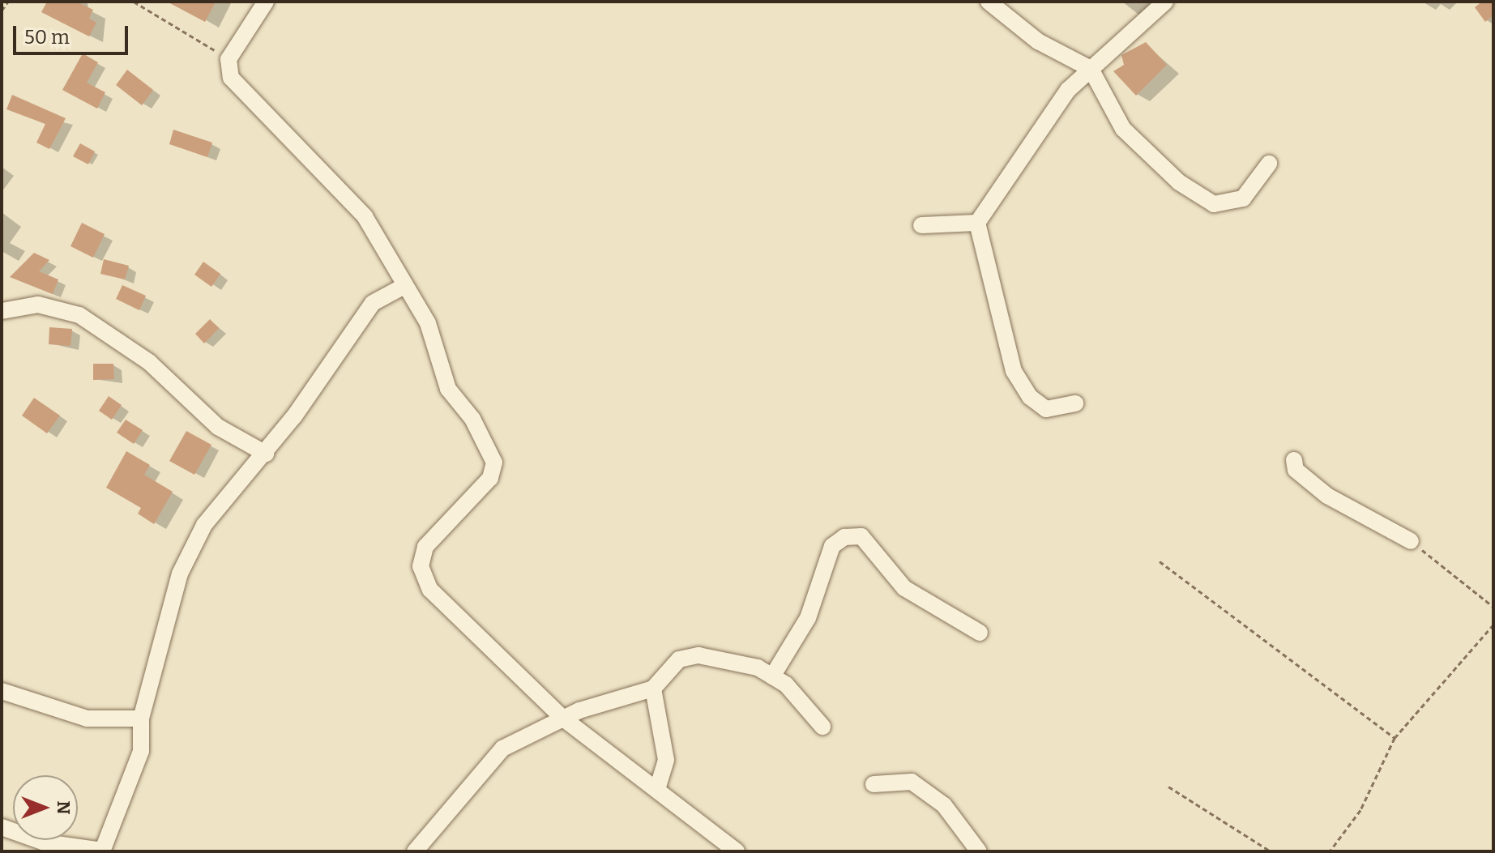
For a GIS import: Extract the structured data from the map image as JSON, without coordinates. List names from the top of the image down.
{
  "scale_bar": "50 m",
  "north": "right"
}
